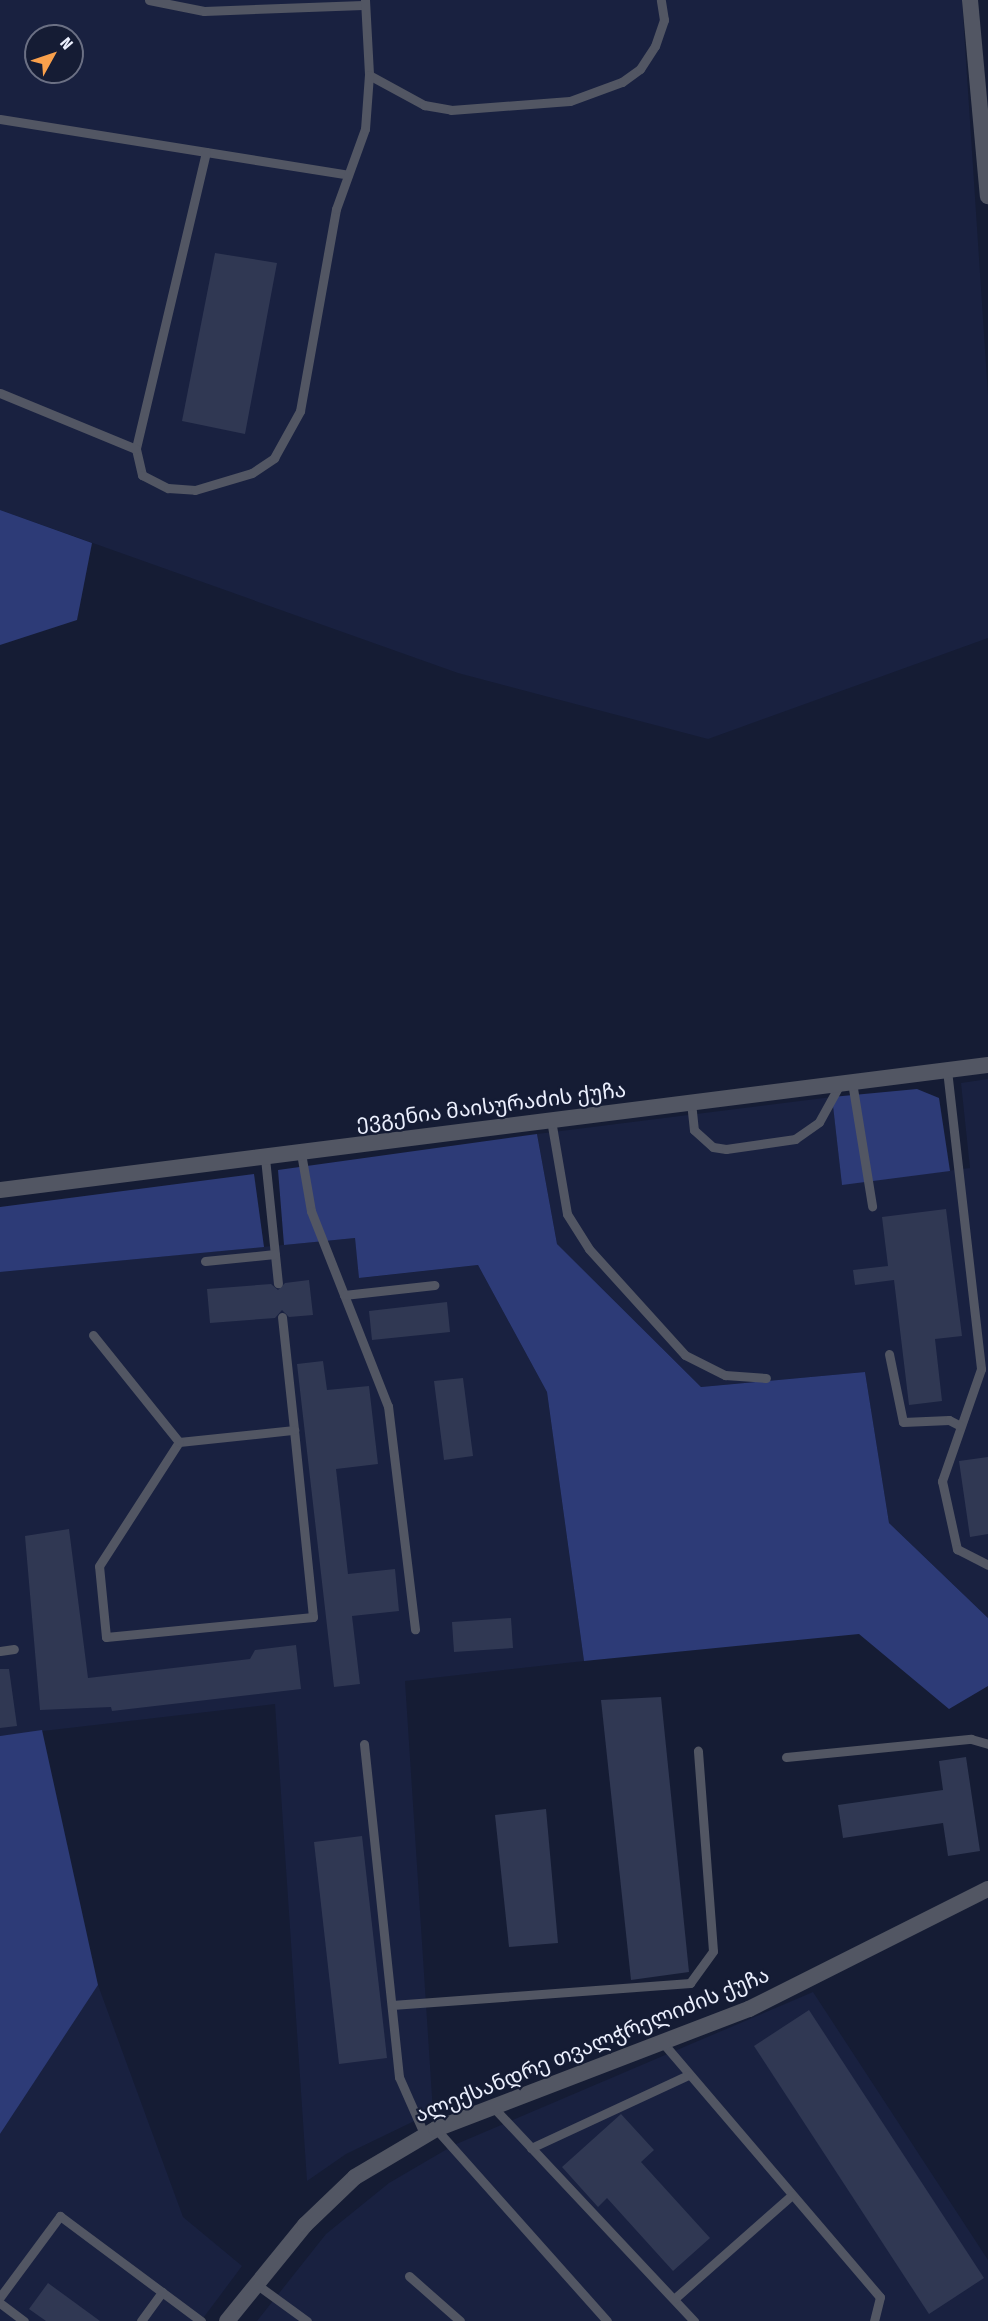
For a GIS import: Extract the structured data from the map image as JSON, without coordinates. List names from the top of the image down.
{
  "streets": {
    "street": ["ევგენია მაისურაძის ქუჩა", "ალექსანდრე თვალჭრელიძის ქუჩა"]
  },
  "north": "top right"
}
